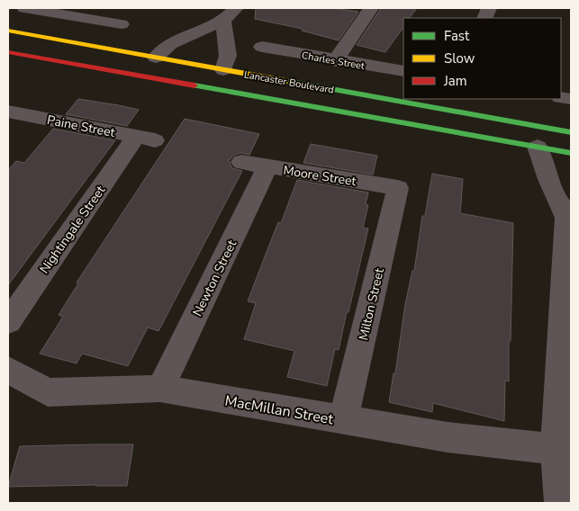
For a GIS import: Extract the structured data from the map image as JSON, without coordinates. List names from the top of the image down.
{
  "streets": {
    "main road": ["Lancaster Boulevard"],
    "street": [
      "Charles Street",
      "Paine Street",
      "Moore Street",
      "Nightingale Street",
      "Newton Street",
      "Milton Street",
      "MacMillan Street"
    ]
  },
  "crossings": [
    ["Paine Street", "Nightingale Street"],
    ["Moore Street", "Newton Street"],
    ["Moore Street", "Milton Street"],
    ["Newton Street", "MacMillan Street"],
    ["Milton Street", "MacMillan Street"]
  ],
  "legend": ["Fast", "Slow", "Jam"]
}
